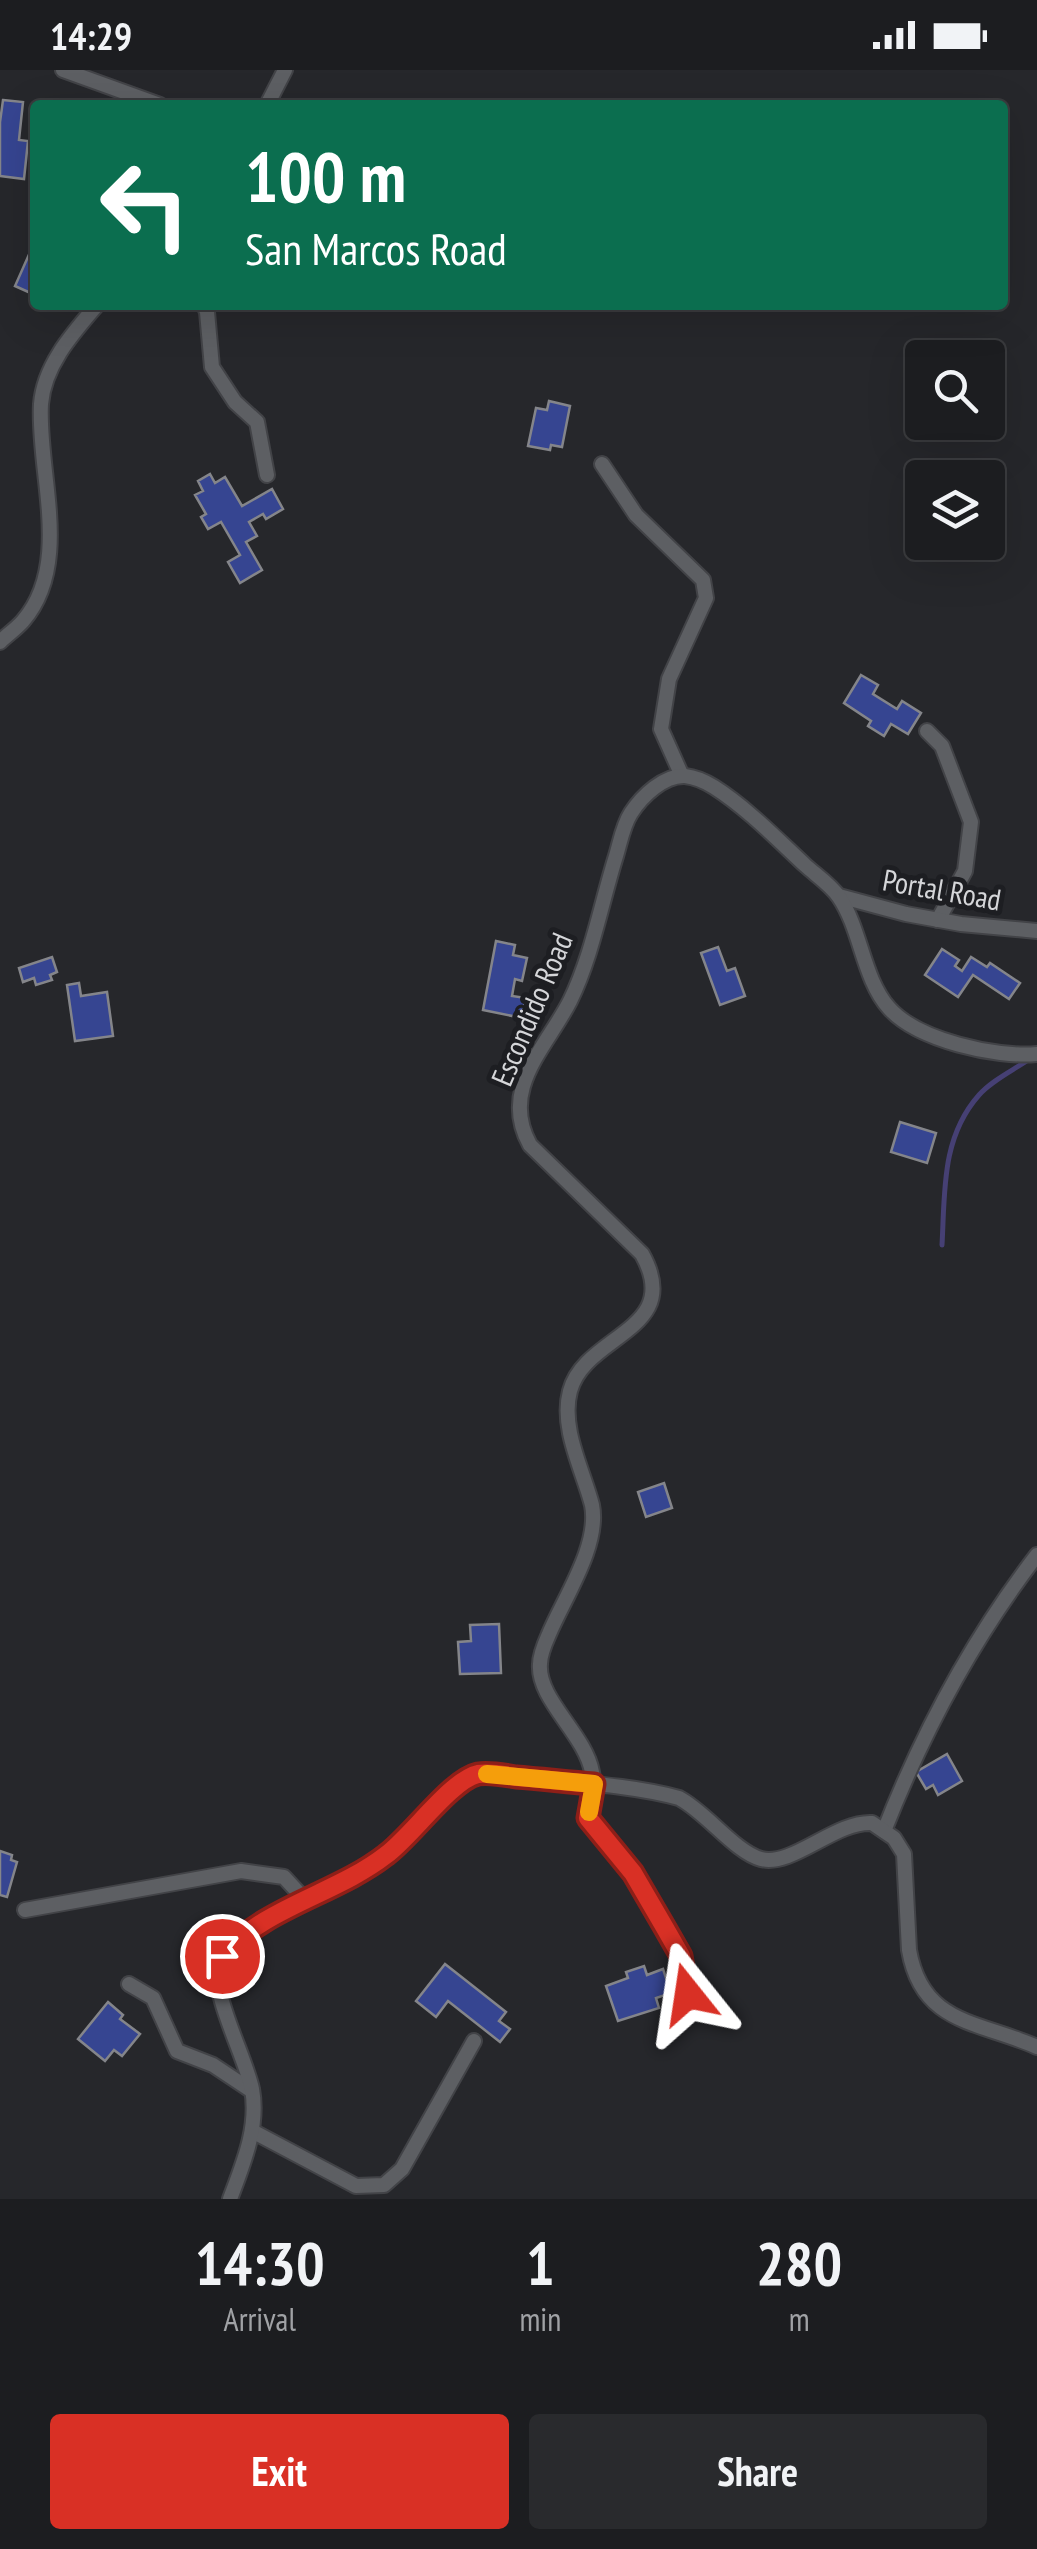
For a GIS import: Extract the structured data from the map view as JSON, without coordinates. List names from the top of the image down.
{
  "streets": {
    "street": ["Portal Road", "Escondido Road"]
  },
  "page": {
    "status": "14:29",
    "turn": ["100 m", "San Marcos Road"],
    "eta": [
      "14:30",
      "Arrival",
      "1",
      "min",
      "280",
      "m"
    ],
    "buttons": ["Exit", "Share"]
  }
}
